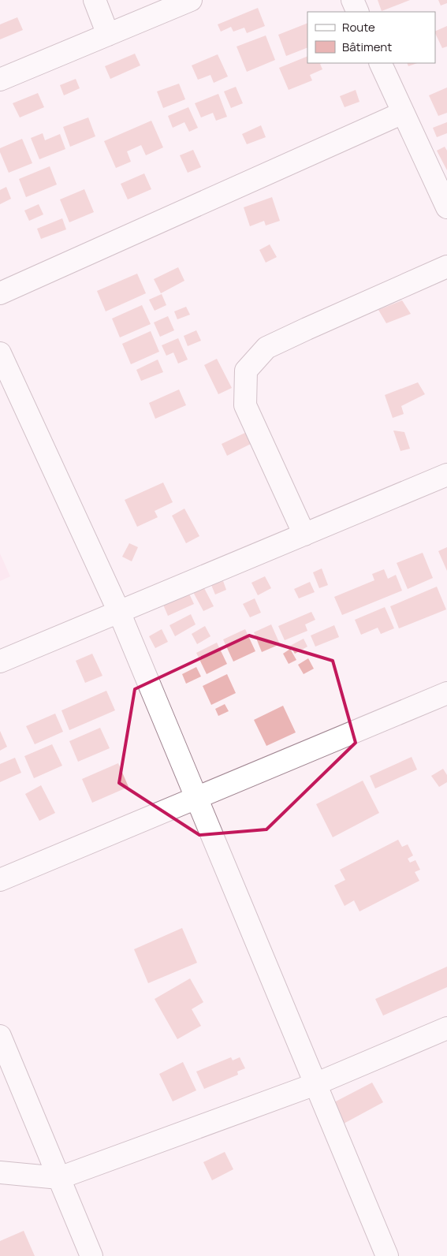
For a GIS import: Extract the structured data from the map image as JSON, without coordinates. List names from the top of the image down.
{
  "legend": ["Route", "Bâtiment"]
}
